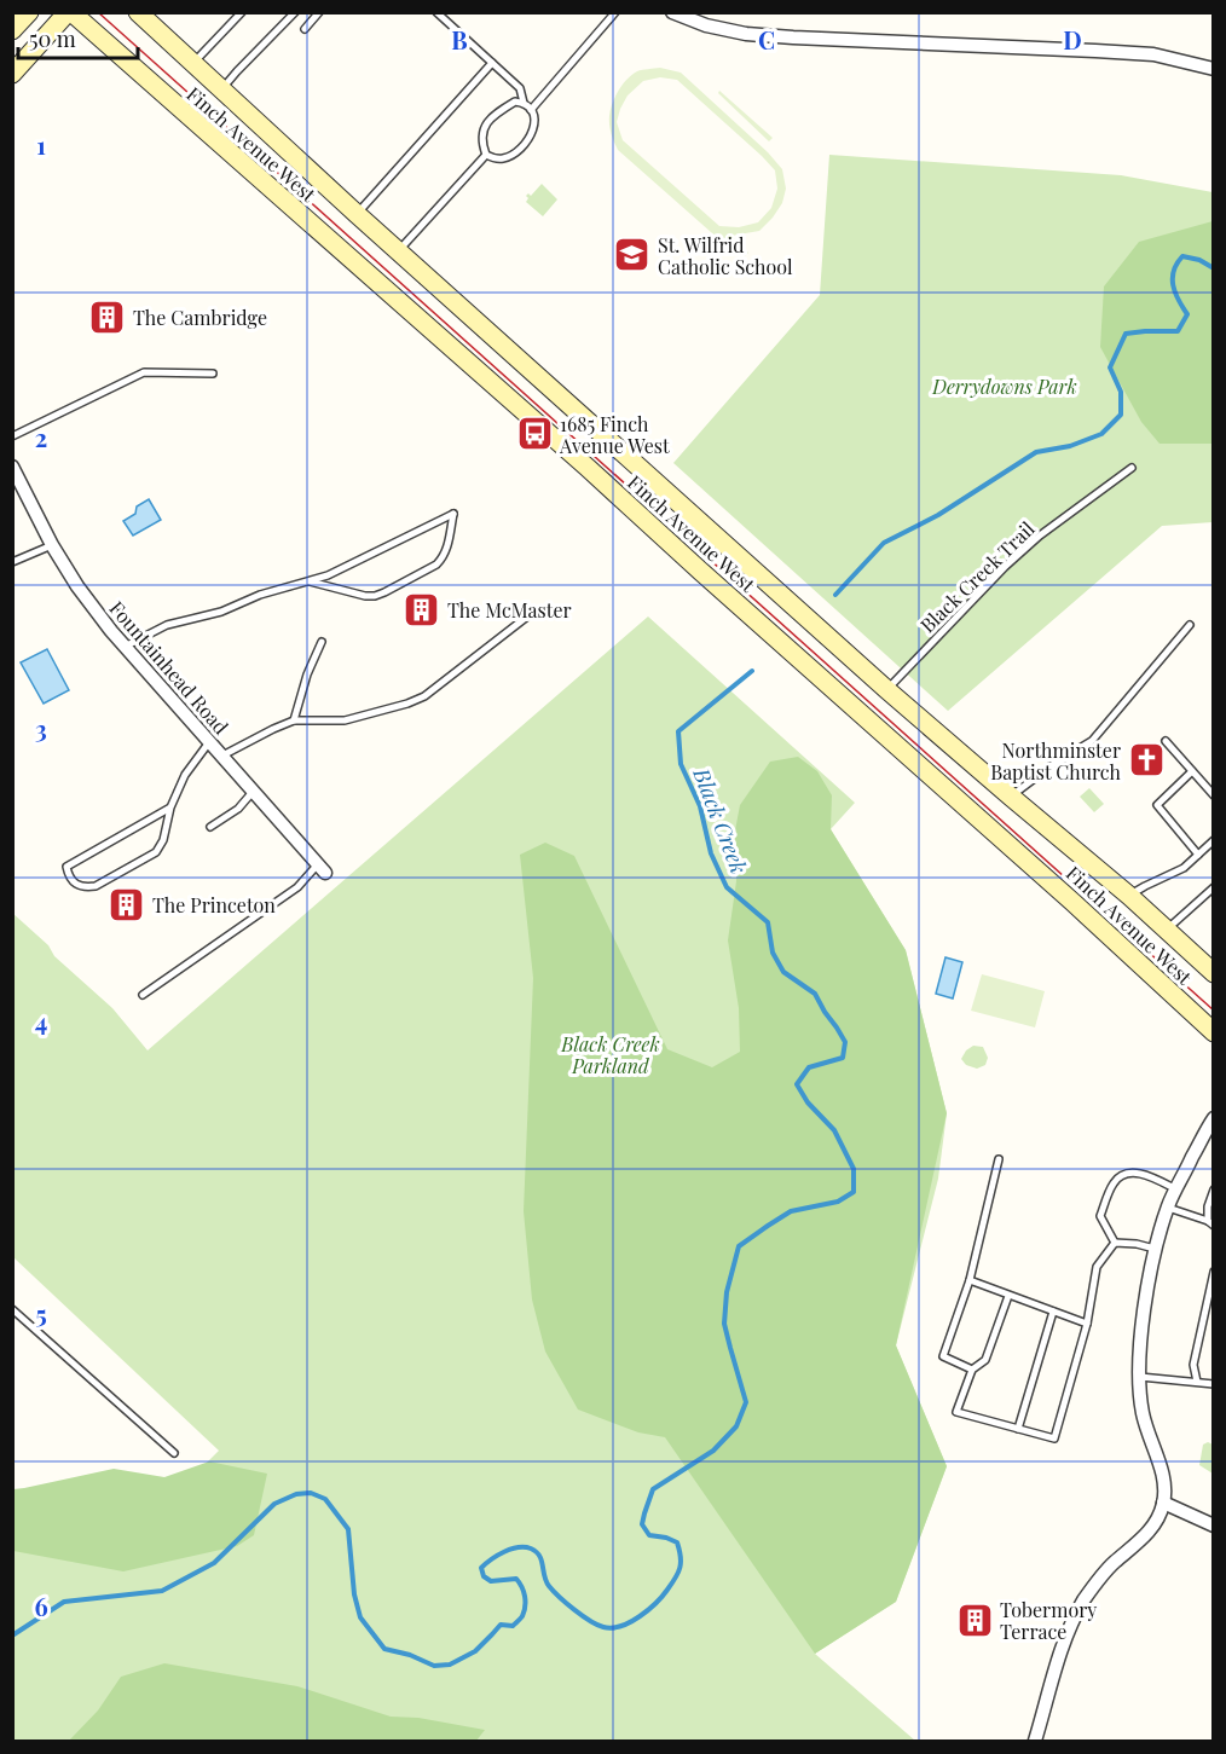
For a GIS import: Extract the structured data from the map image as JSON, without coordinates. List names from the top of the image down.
{
  "streets": {
    "main road": ["Finch Avenue West"],
    "street": ["Fountainhead Road"],
    "lane": ["Black Creek Trail"]
  },
  "crossings": [
    ["Finch Avenue West", "Black Creek Trail"]
  ],
  "water": ["Black Creek"],
  "parks": ["Derrydowns Park", "Black Creek Parkland"],
  "places": {
    "school or university": ["St. Wilfrid Catholic School"],
    "building": [
      "The Cambridge",
      "The McMaster",
      "The Princeton",
      "Tobermory Terrace"
    ],
    "bus stop": ["1685 Finch Avenue West"],
    "church": ["Northminster Baptist Church"]
  },
  "scale_bar": "50 m",
  "grid": {
    "columns": ["B", "C", "D"],
    "rows": [
      "1",
      "2",
      "3",
      "4",
      "5",
      "6"
    ]
  }
}
